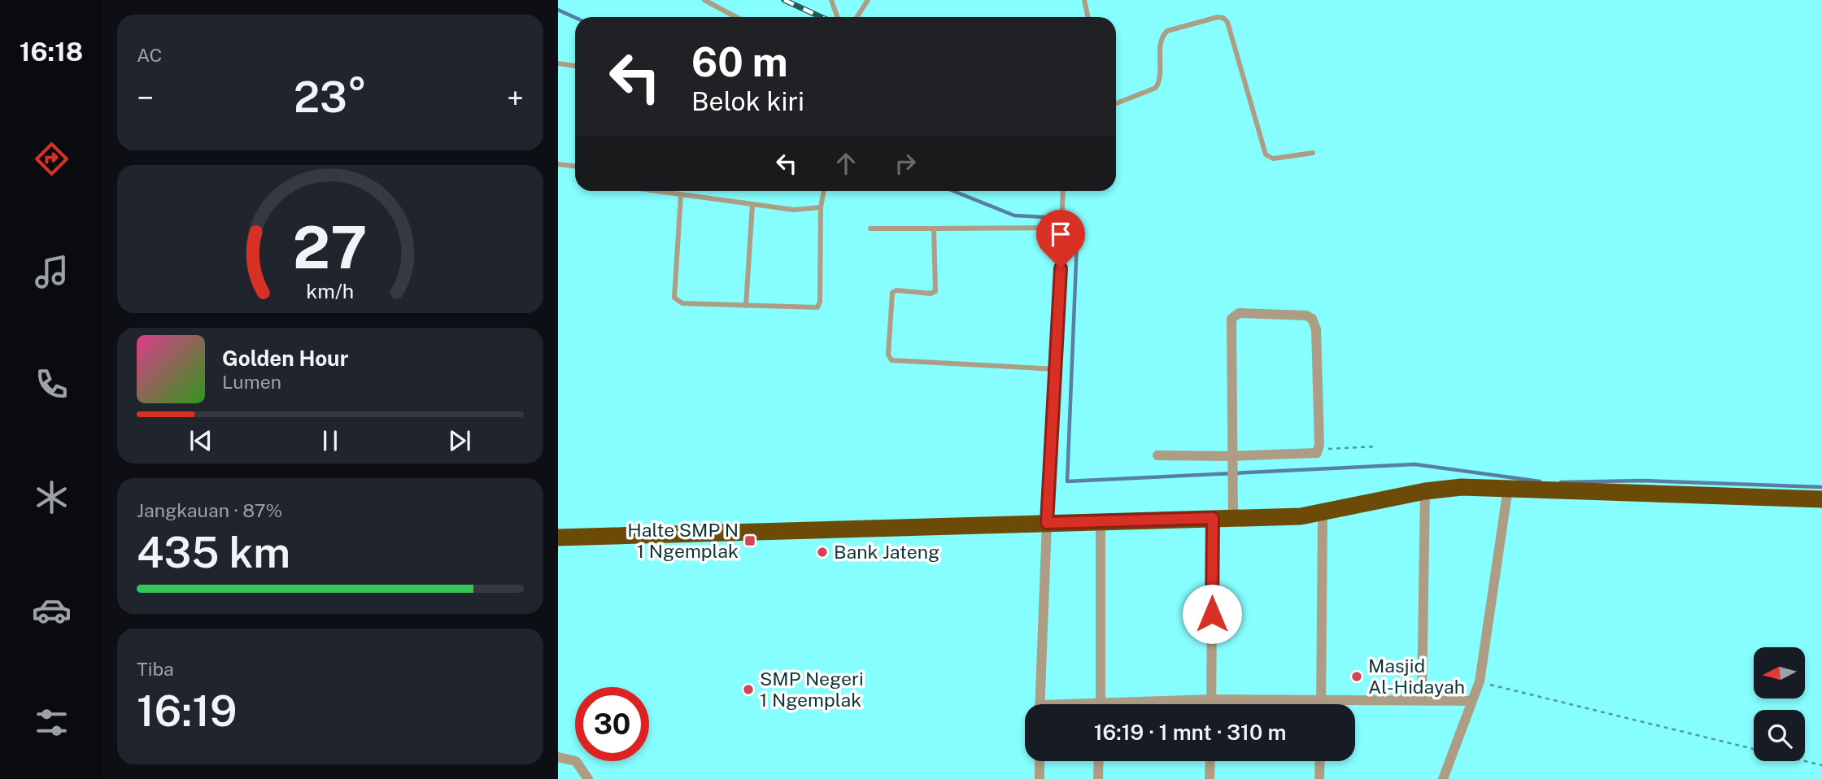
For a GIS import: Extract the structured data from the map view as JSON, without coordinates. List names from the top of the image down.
{
  "places": {
    "transit": ["Halte SMP N 1 Ngemplak"],
    "other": ["Bank Jateng", "Masjid Al-Hidayah", "SMP Negeri 1 Ngemplak"]
  },
  "north": "left",
  "page": {
    "tabs": "16:18",
    "tile": [
      "AC",
      ["Jangkauan · 87%", "435 km"],
      ["Tiba", "16:19"]
    ],
    "turn": ["60 m", "Belok kiri"],
    "heat": ["−", "23°", "+"],
    "song": ["Golden Hour", "Lumen"],
    "limit": "30",
    "trip": "16:19 · 1 mnt · 310 m",
    "gauge": ["27", "km/h"]
  }
}
